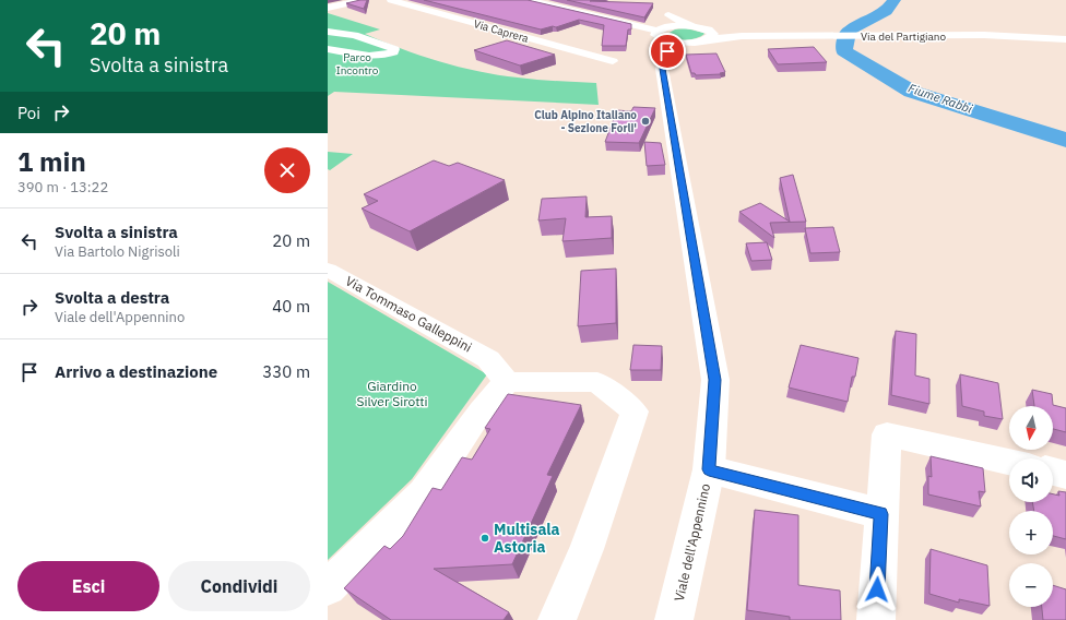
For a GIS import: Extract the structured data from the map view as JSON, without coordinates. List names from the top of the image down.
{
  "streets": {
    "main road": [
      "Via Caprera",
      "Via del Partigiano",
      "Via Tommaso Galleppini",
      "Viale dell'Appennino"
    ]
  },
  "crossings": [
    ["Via del Partigiano", "Viale dell'Appennino"]
  ],
  "water": ["Fiume Rabbi"],
  "parks": ["Parco Incontro", "Giardino Silver Sirotti"],
  "places": ["Club Alpino Italiano - Sezione Forli'", "Multisala Astoria"],
  "north": "bottom",
  "page": {
    "turn": ["20 m", "Svolta a sinistra"],
    "then": "Poi",
    "heading": ["1 min", "390 m · 13:22"],
    "list": [
      {
        "name": "Svolta a sinistra",
        "note": "Via Bartolo Nigrisoli",
        "value": "20 m"
      },
      {
        "name": "Svolta a destra",
        "note": "Viale dell'Appennino",
        "value": "40 m"
      },
      {
        "name": "Arrivo a destinazione",
        "value": "330 m"
      }
    ],
    "map_buttons": ["+", "−"],
    "buttons": ["Esci", "Condividi"]
  }
}
